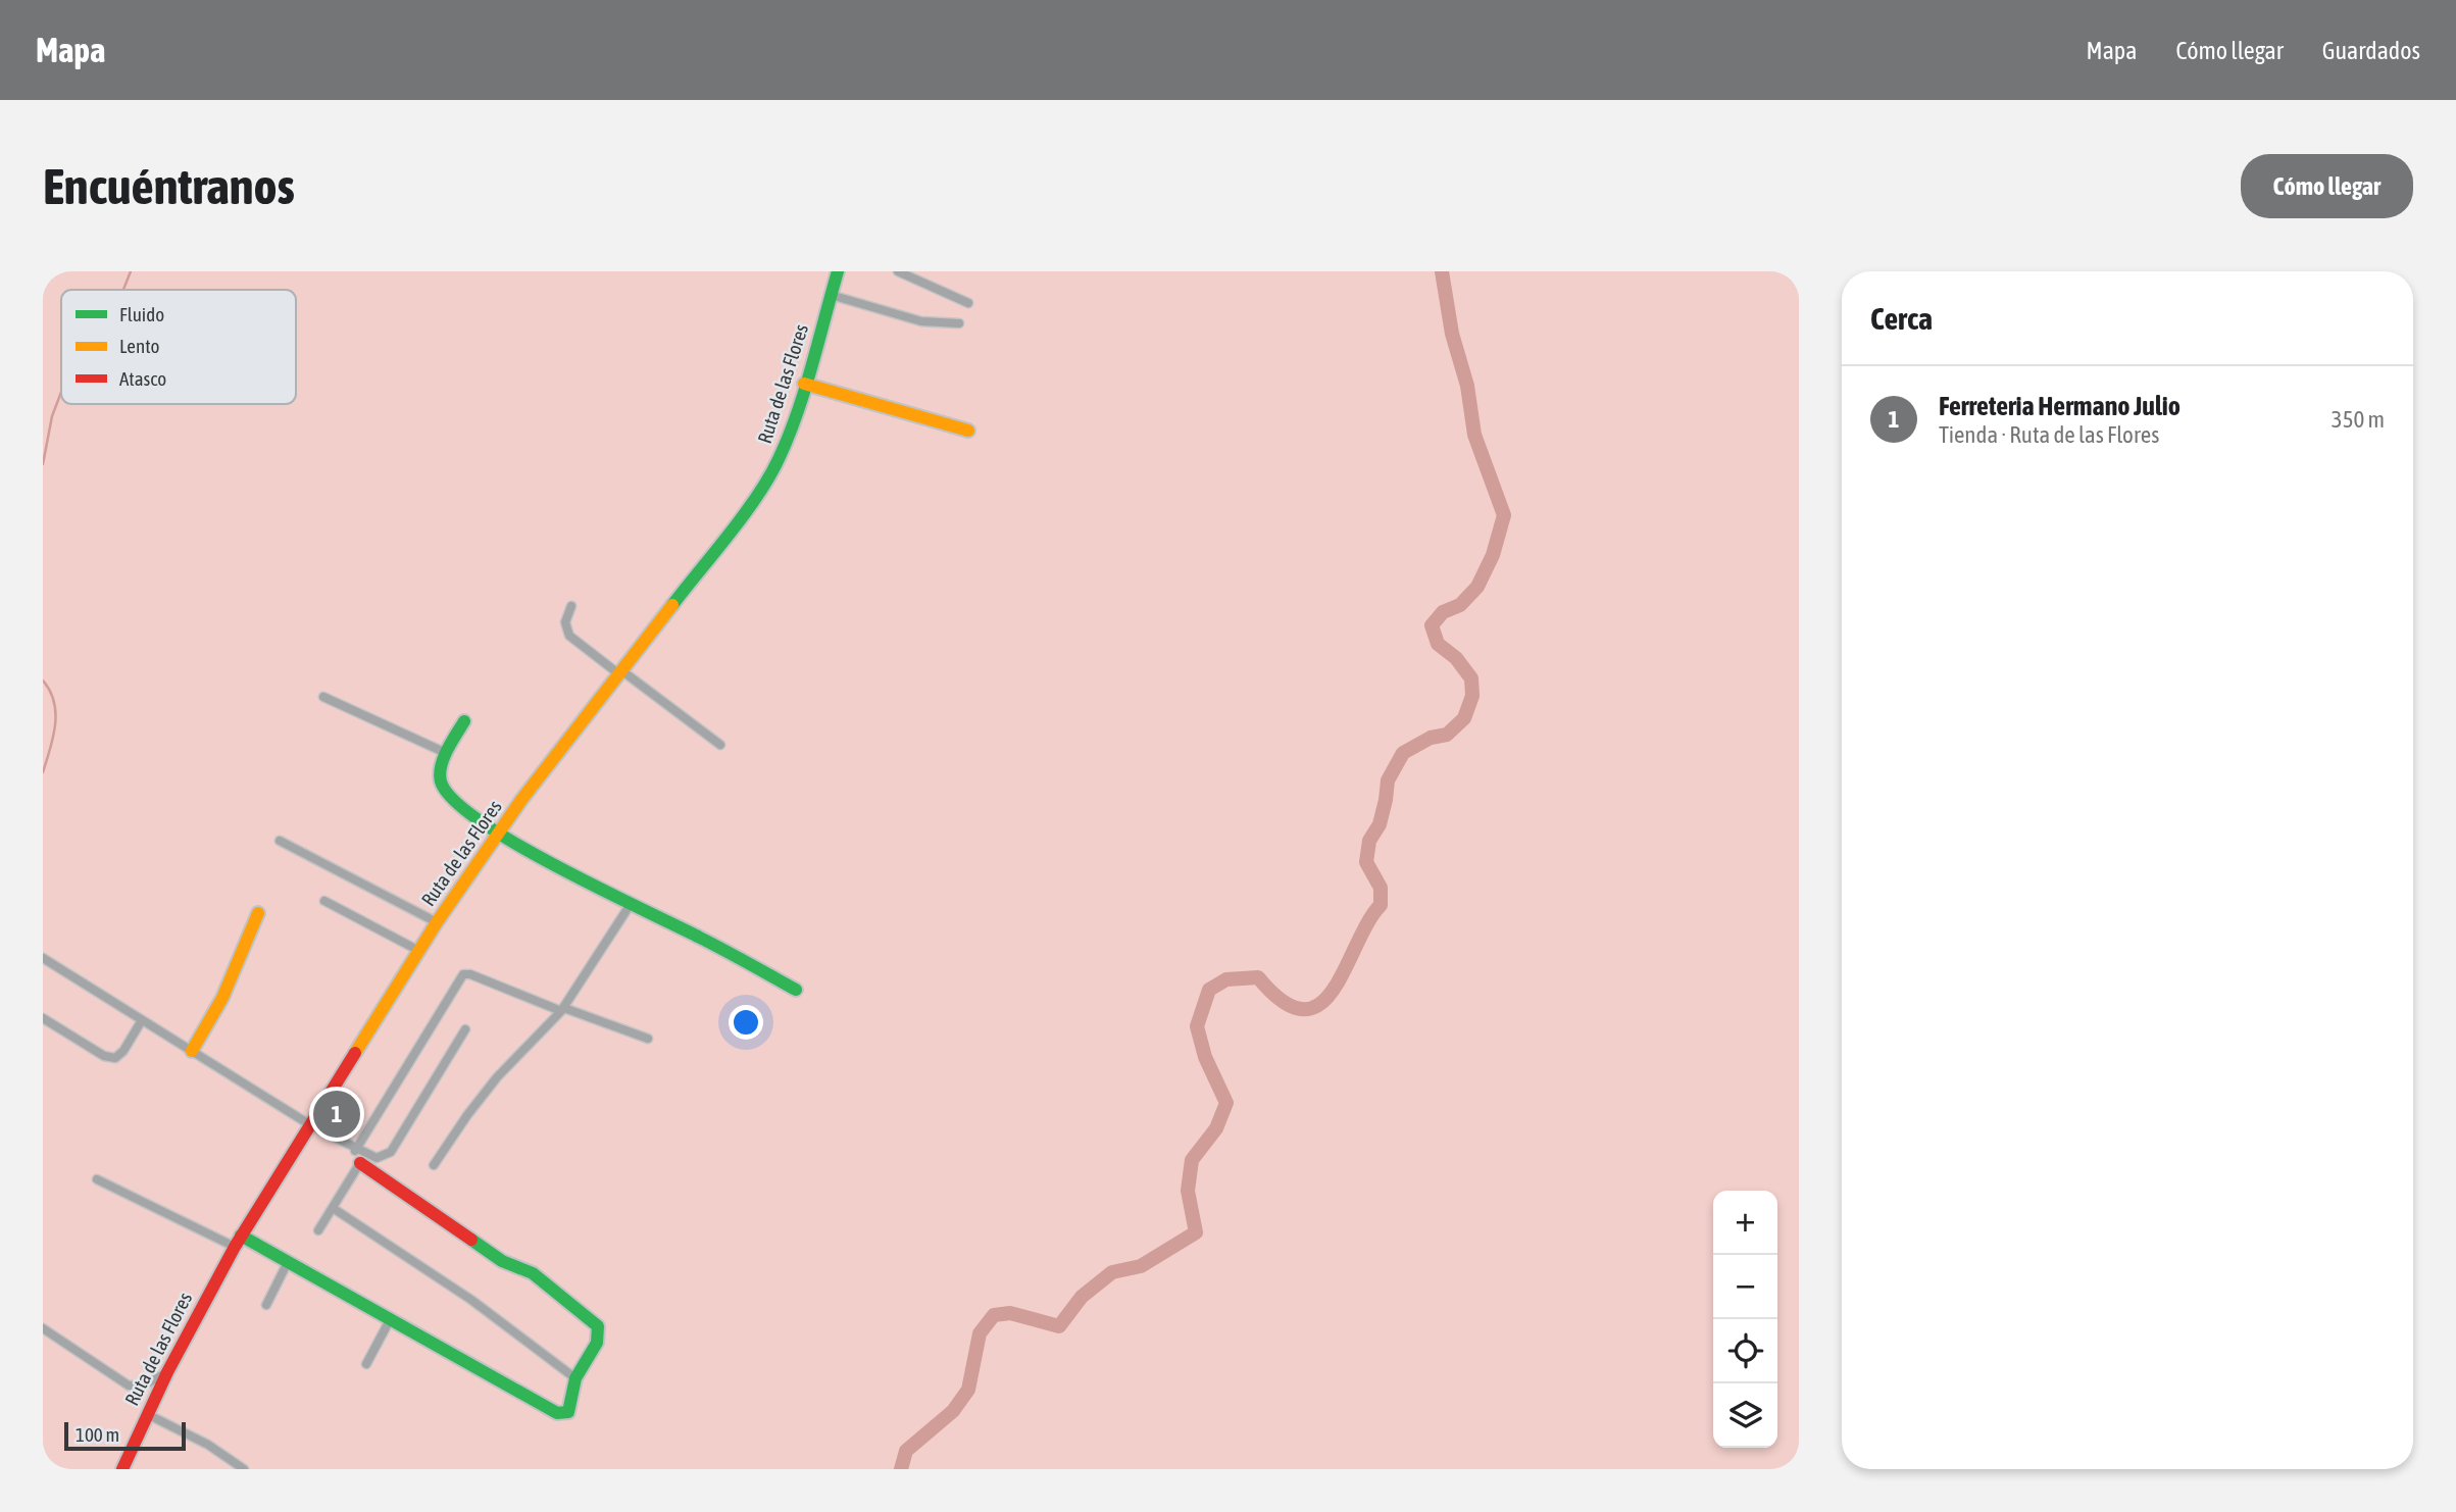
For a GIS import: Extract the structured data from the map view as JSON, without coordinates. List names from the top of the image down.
{
  "streets": {
    "street": ["Ruta de las Flores"]
  },
  "legend": ["Fluido", "Lento", "Atasco"],
  "scale_bar": "100 m",
  "page": {
    "header": "Mapa",
    "nav": ["Mapa", "Cómo llegar", "Guardados"],
    "buttons": "Cómo llegar",
    "title": "Encuéntranos",
    "heading": "Cerca",
    "list": [
      {
        "mark": "1",
        "name": "Ferreteria Hermano Julio",
        "note": "Tienda · Ruta de las Flores",
        "value": "350 m"
      }
    ],
    "pins": "1",
    "map_buttons": ["+", "−"],
    "scale": "100 m"
  }
}
